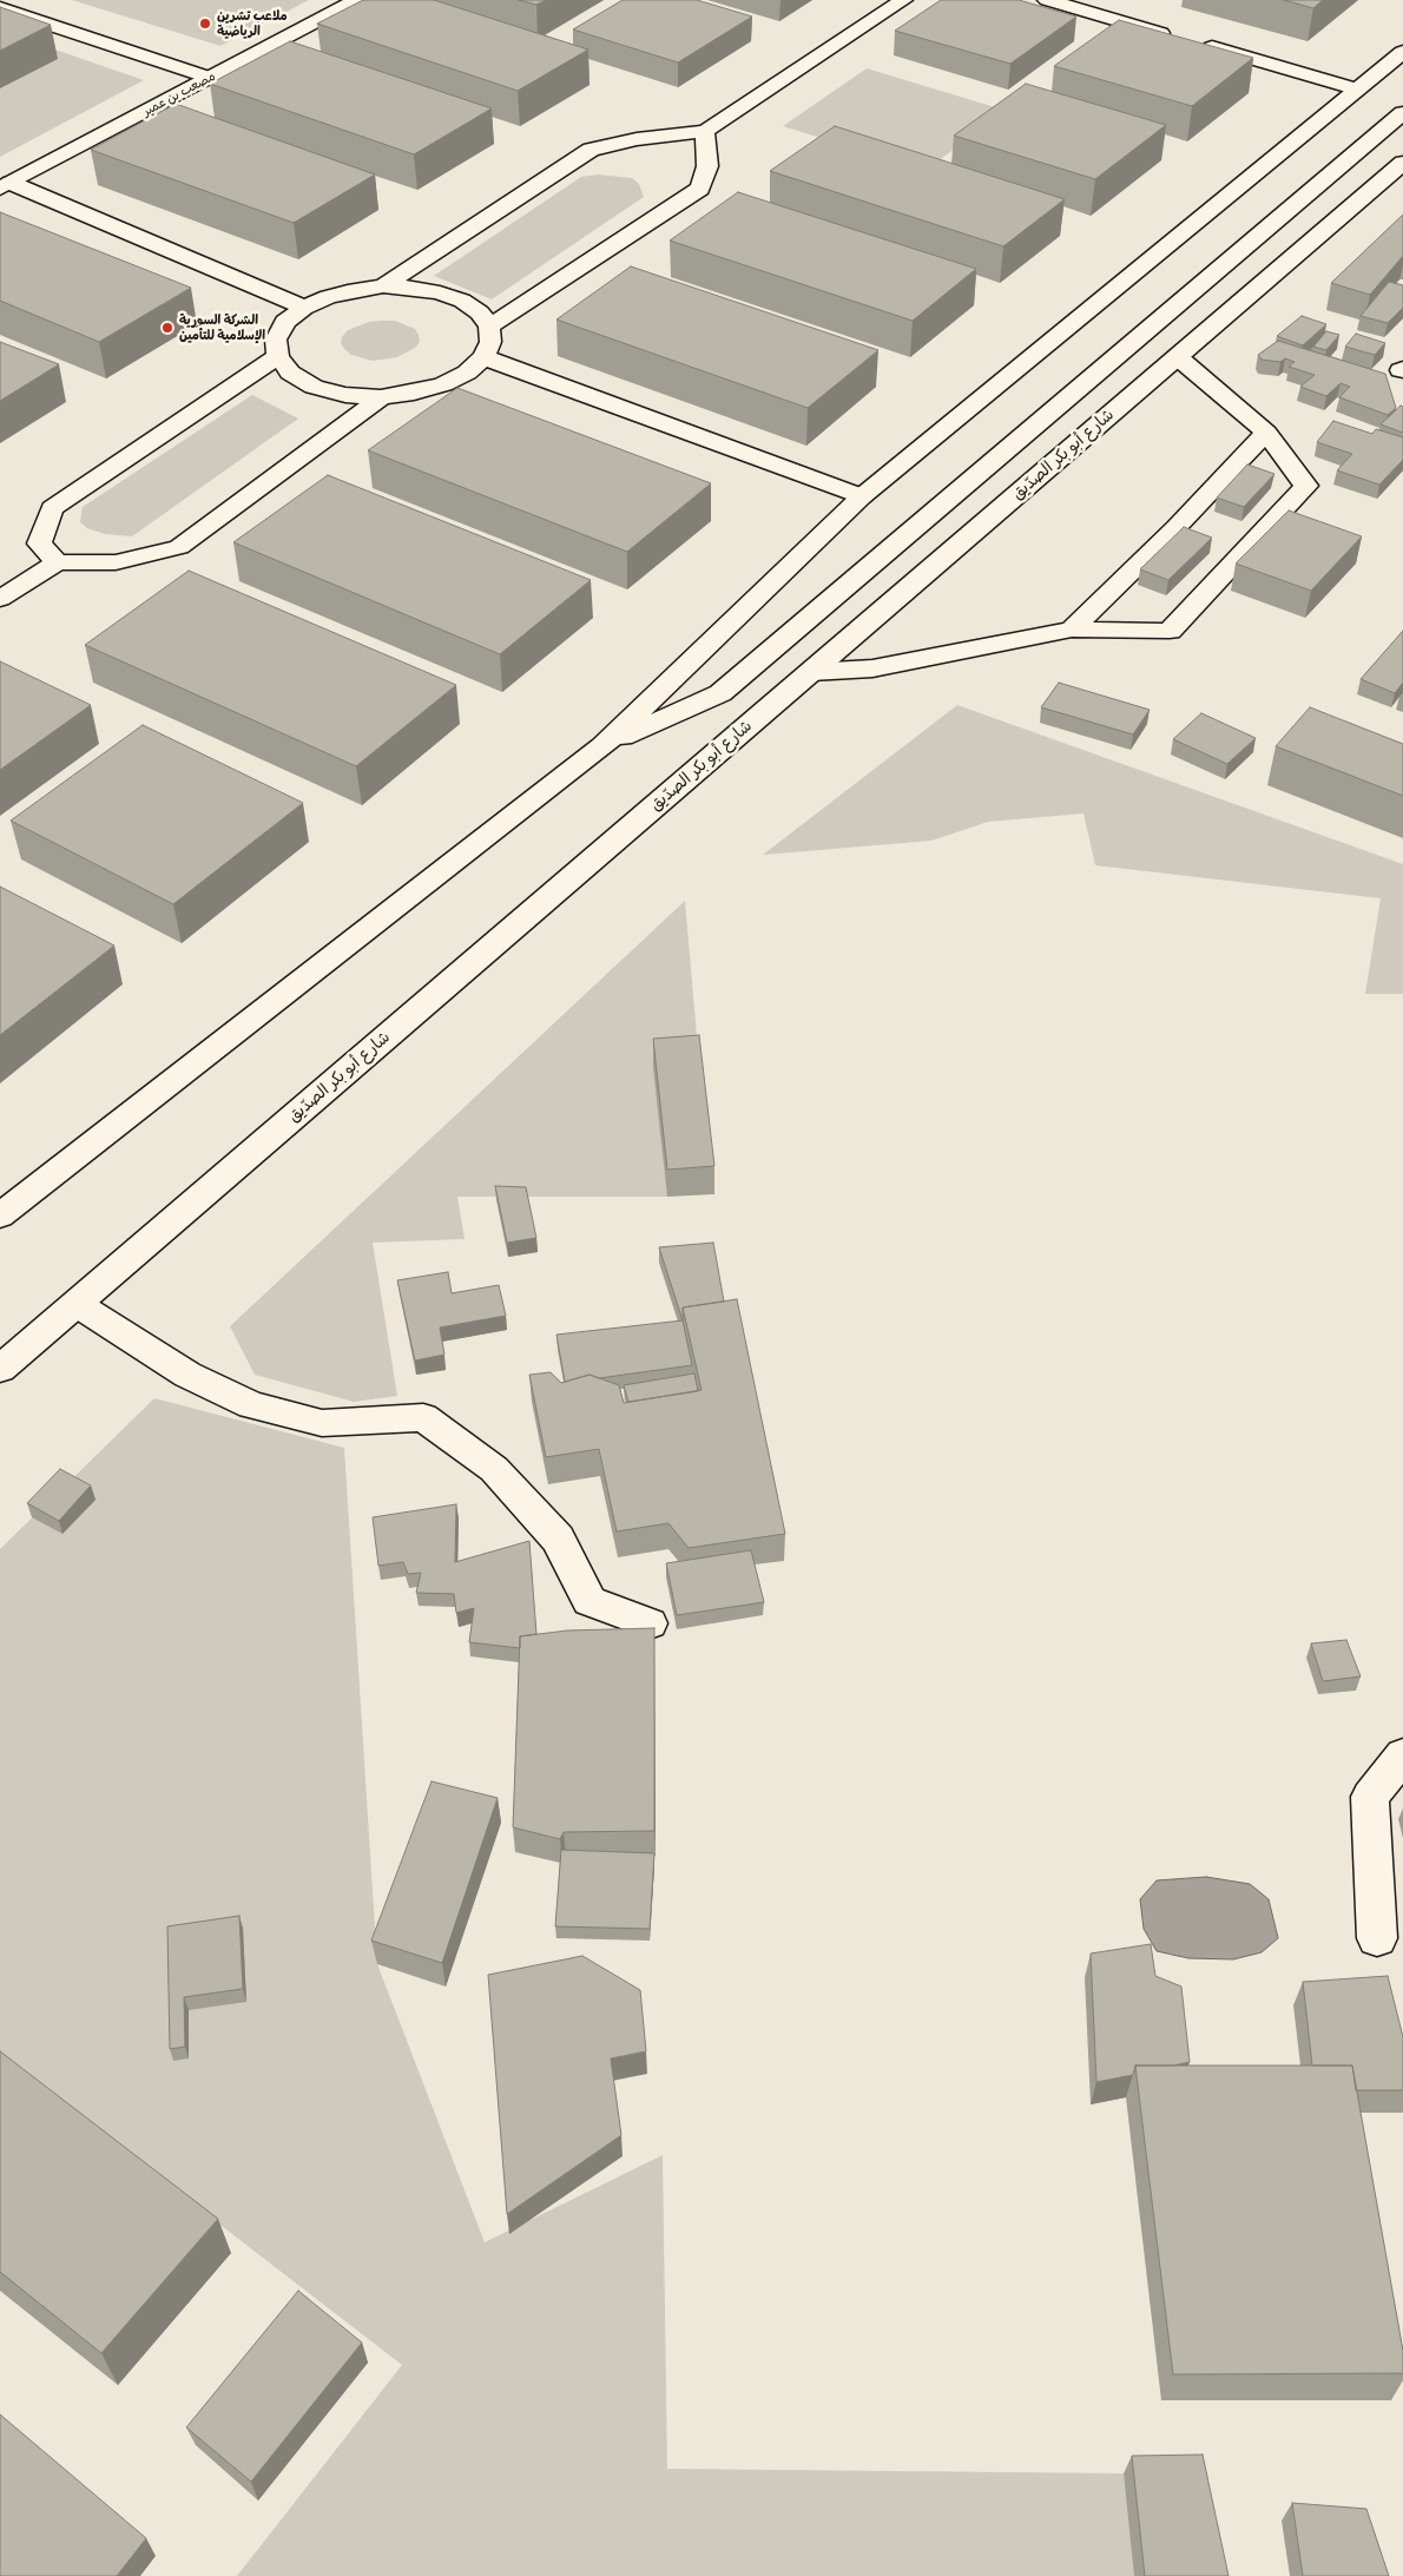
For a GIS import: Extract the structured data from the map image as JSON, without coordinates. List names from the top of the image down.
{
  "streets": {
    "main road": ["مصعب بن عمير", "شارع أبو بكر الصدّيق"]
  },
  "places": ["ملاعب تشرين الرياضية", "الشركة السورية الإسلامية للتأمين"]
}
